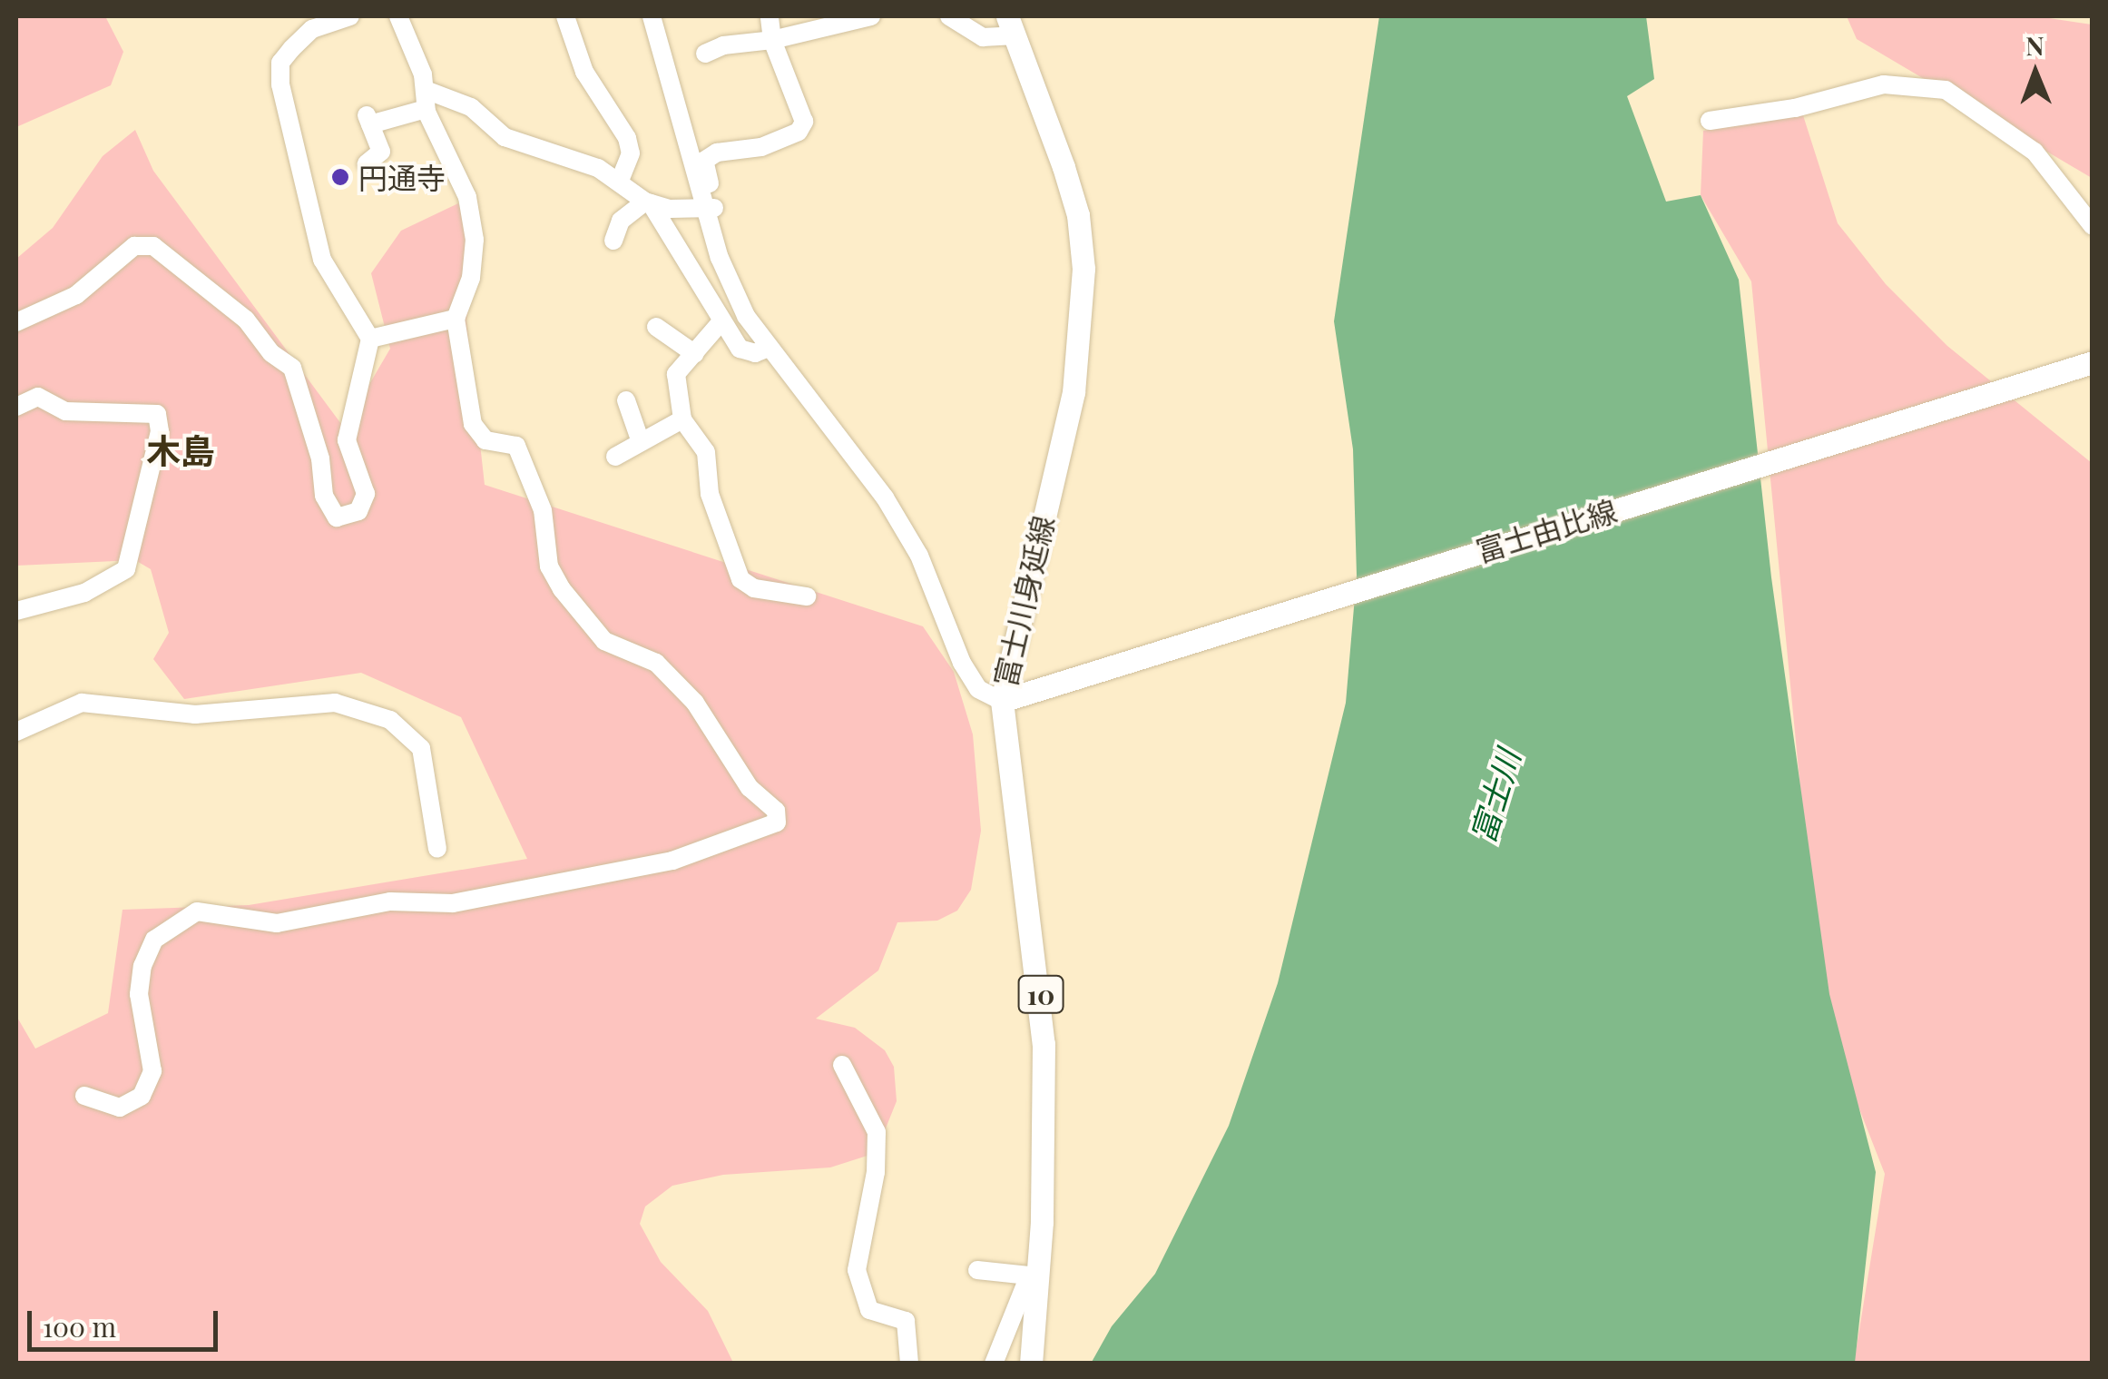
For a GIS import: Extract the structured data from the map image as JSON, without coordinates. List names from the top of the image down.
{
  "streets": {
    "main road": ["富士由比線", "富士川身延線", "10"]
  },
  "crossings": [
    ["富士由比線", "富士川身延線"]
  ],
  "districts": ["木島"],
  "water": ["富士川"],
  "places": ["円通寺"],
  "scale_bar": "100 m",
  "north": "top"
}
